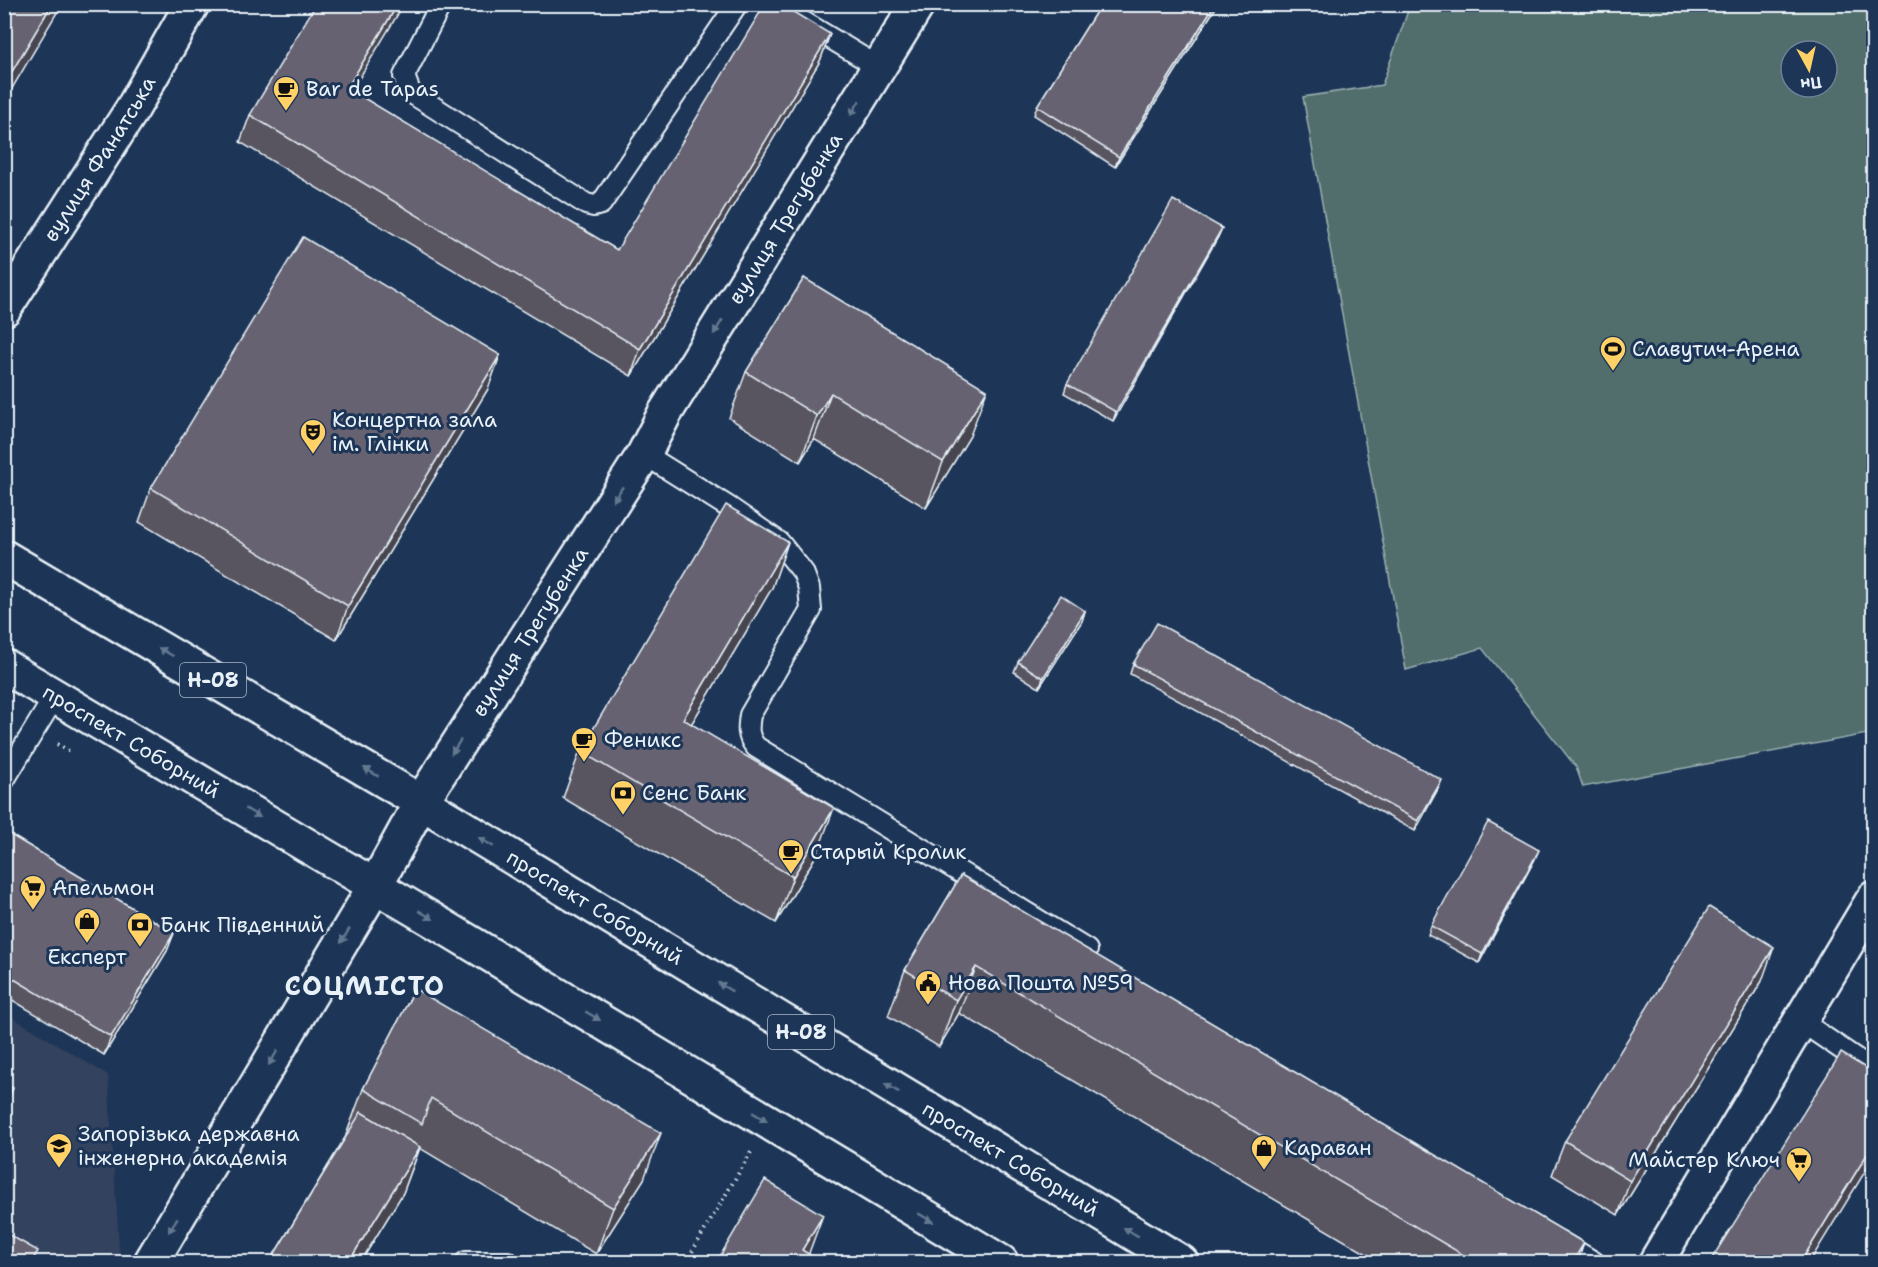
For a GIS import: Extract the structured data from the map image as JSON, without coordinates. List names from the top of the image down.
{
  "streets": {
    "main road": [
      "вулиця Фанатська",
      "вулиця Трегубенка",
      "Н-08",
      "проспект Соборний"
    ]
  },
  "crossings": [
    ["вулиця Трегубенка", "проспект Соборний"]
  ],
  "one_way": ["вулиця Трегубенка"],
  "districts": ["СОЦМІСТО"],
  "places": {
    "cafe": ["Bar de Tapas", "Феникс", "Старый Кролик"],
    "sports": ["Славутич-Арена"],
    "theatre": ["Концертна зала ім. Глінки"],
    "bank": ["Сенс Банк", "Банк Південний"],
    "supermarket": ["Апельмон", "Майстер Ключ"],
    "shop": ["Експерт", "Караван"],
    "public building": ["Нова Пошта №59"],
    "school or university": ["Запорізька державна інженерна академія"]
  },
  "north": "bottom"
}
